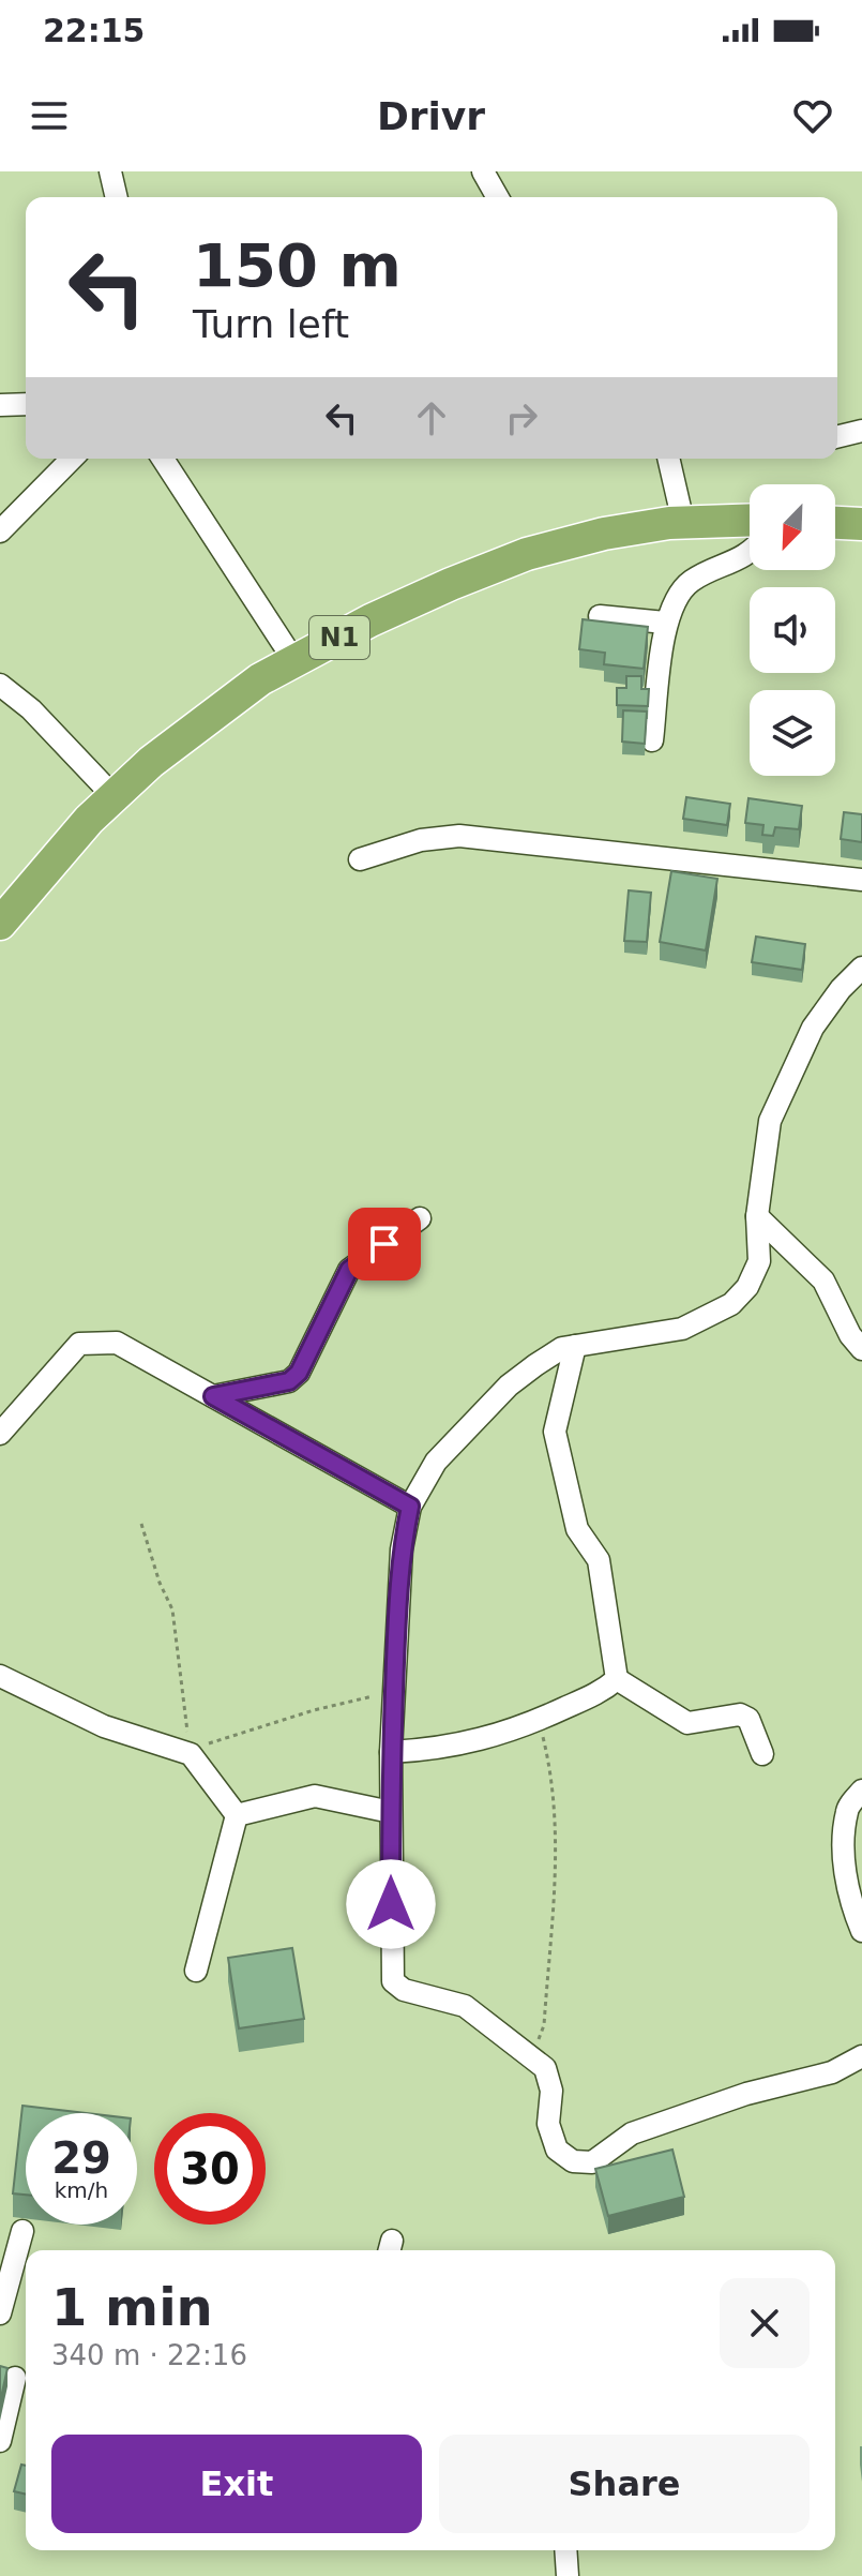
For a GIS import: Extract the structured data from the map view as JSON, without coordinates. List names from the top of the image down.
{
  "streets": {
    "highway": ["N1"]
  },
  "north": "bottom left",
  "page": {
    "status": "22:15",
    "header": "Drivr",
    "turn": ["150 m", "Turn left"],
    "speed": "29 km/h",
    "limit": "30",
    "heading": ["1 min", "340 m · 22:16"],
    "buttons": ["Exit", "Share"]
  }
}
